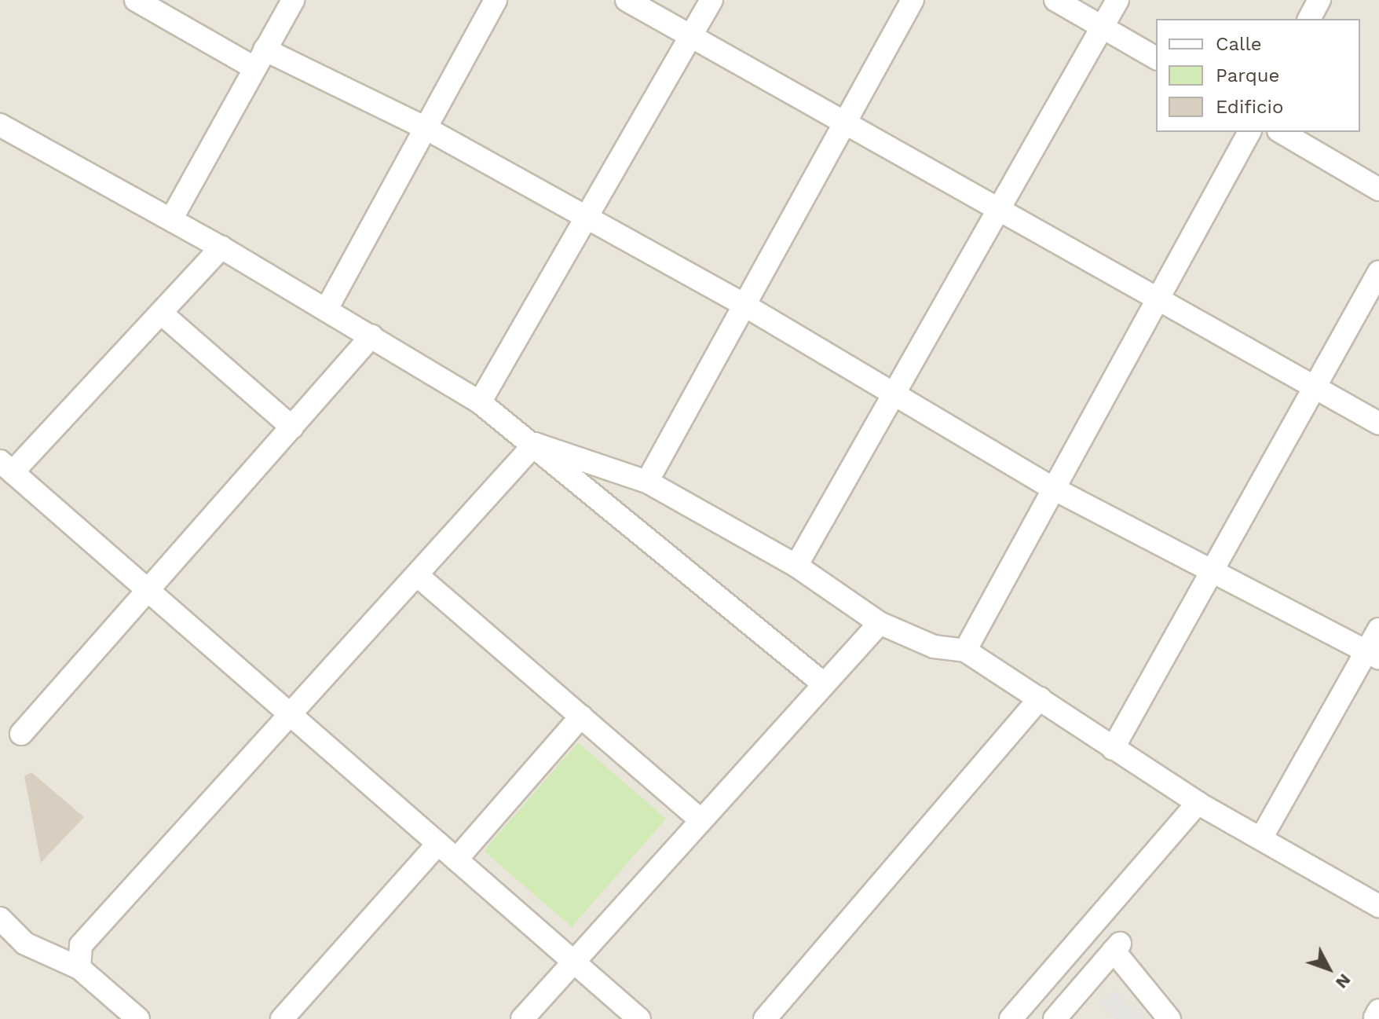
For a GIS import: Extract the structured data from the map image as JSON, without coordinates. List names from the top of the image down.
{
  "legend": ["Calle", "Parque", "Edificio"],
  "north": "bottom right"
}
